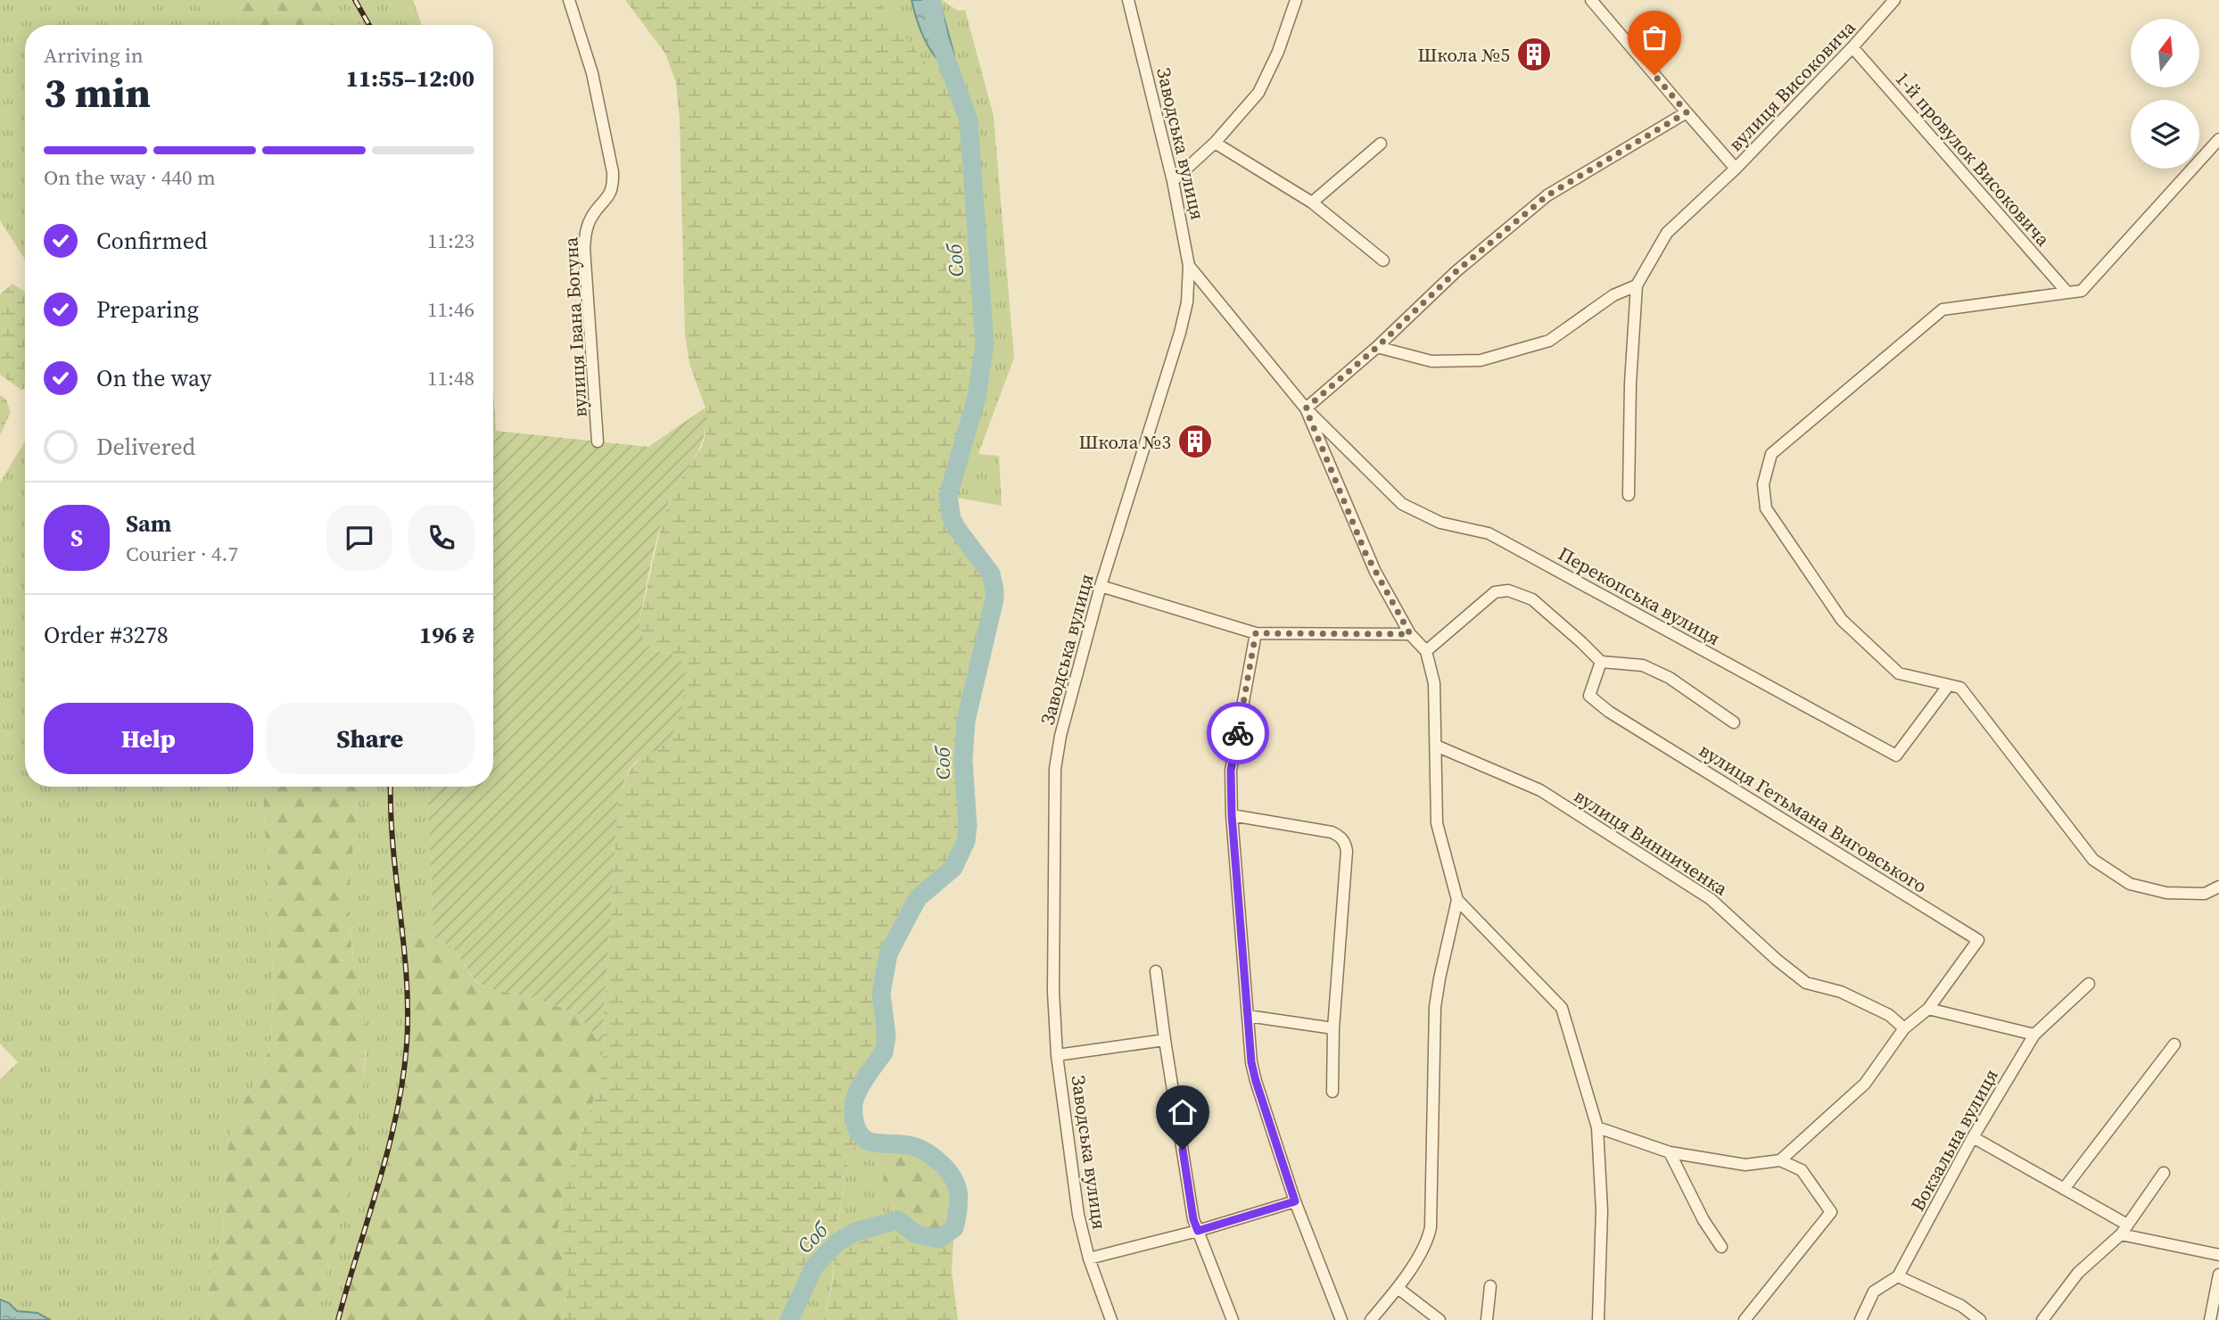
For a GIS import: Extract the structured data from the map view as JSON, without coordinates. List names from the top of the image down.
{
  "streets": {
    "street": [
      "вулиця Високовича",
      "Заводська вулиця",
      "1-й провулок Високовича",
      "вулиця Івана Богуна",
      "Перекопська вулиця",
      "вулиця Гетьмана Виговського",
      "вулиця Винниченка",
      "Вокзальна вулиця"
    ]
  },
  "crossings": [
    ["вулиця Високовича", "1-й провулок Високовича"]
  ],
  "water": ["Соб"],
  "places": {
    "building": ["Школа №5", "Школа №3"]
  },
  "north": "top",
  "page": {
    "heading": ["3 min", "Arriving in", "11:55–12:00"],
    "panel": [
      "Sam",
      "Courier · 4.7",
      "Order #3278",
      "196 ₴"
    ],
    "bar": "On the way · 440 m",
    "list": [
      ["Confirmed", "11:23"],
      ["Preparing", "11:46"],
      ["On the way", "11:48"],
      "Delivered"
    ],
    "round": "S",
    "buttons": ["Help", "Share"]
  }
}
